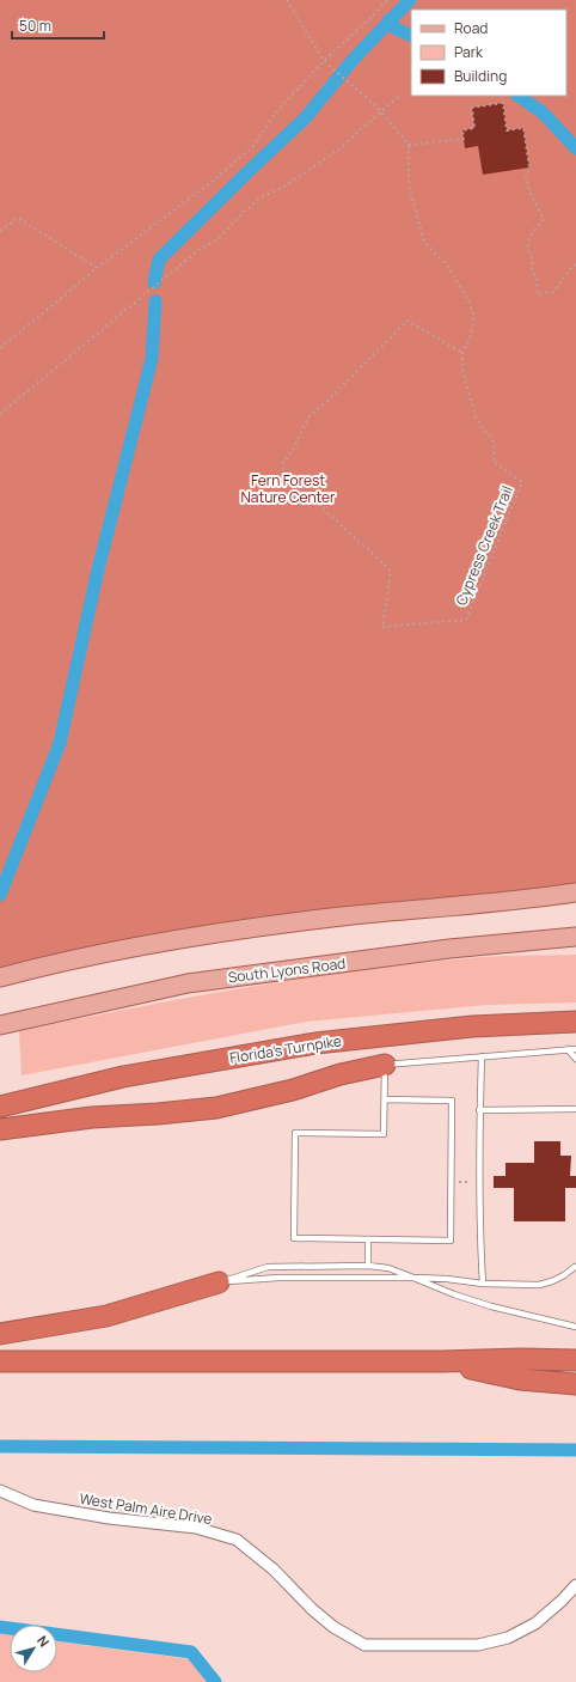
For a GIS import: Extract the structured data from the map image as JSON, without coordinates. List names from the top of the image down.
{
  "streets": {
    "highway": ["Florida's Turnpike"],
    "main road": ["South Lyons Road"],
    "street": ["West Palm Aire Drive"],
    "path": ["Cypress Creek Trail"]
  },
  "parks": ["Fern Forest Nature Center"],
  "legend": ["Road", "Park", "Building"],
  "scale_bar": "50 m",
  "north": "top right"
}
